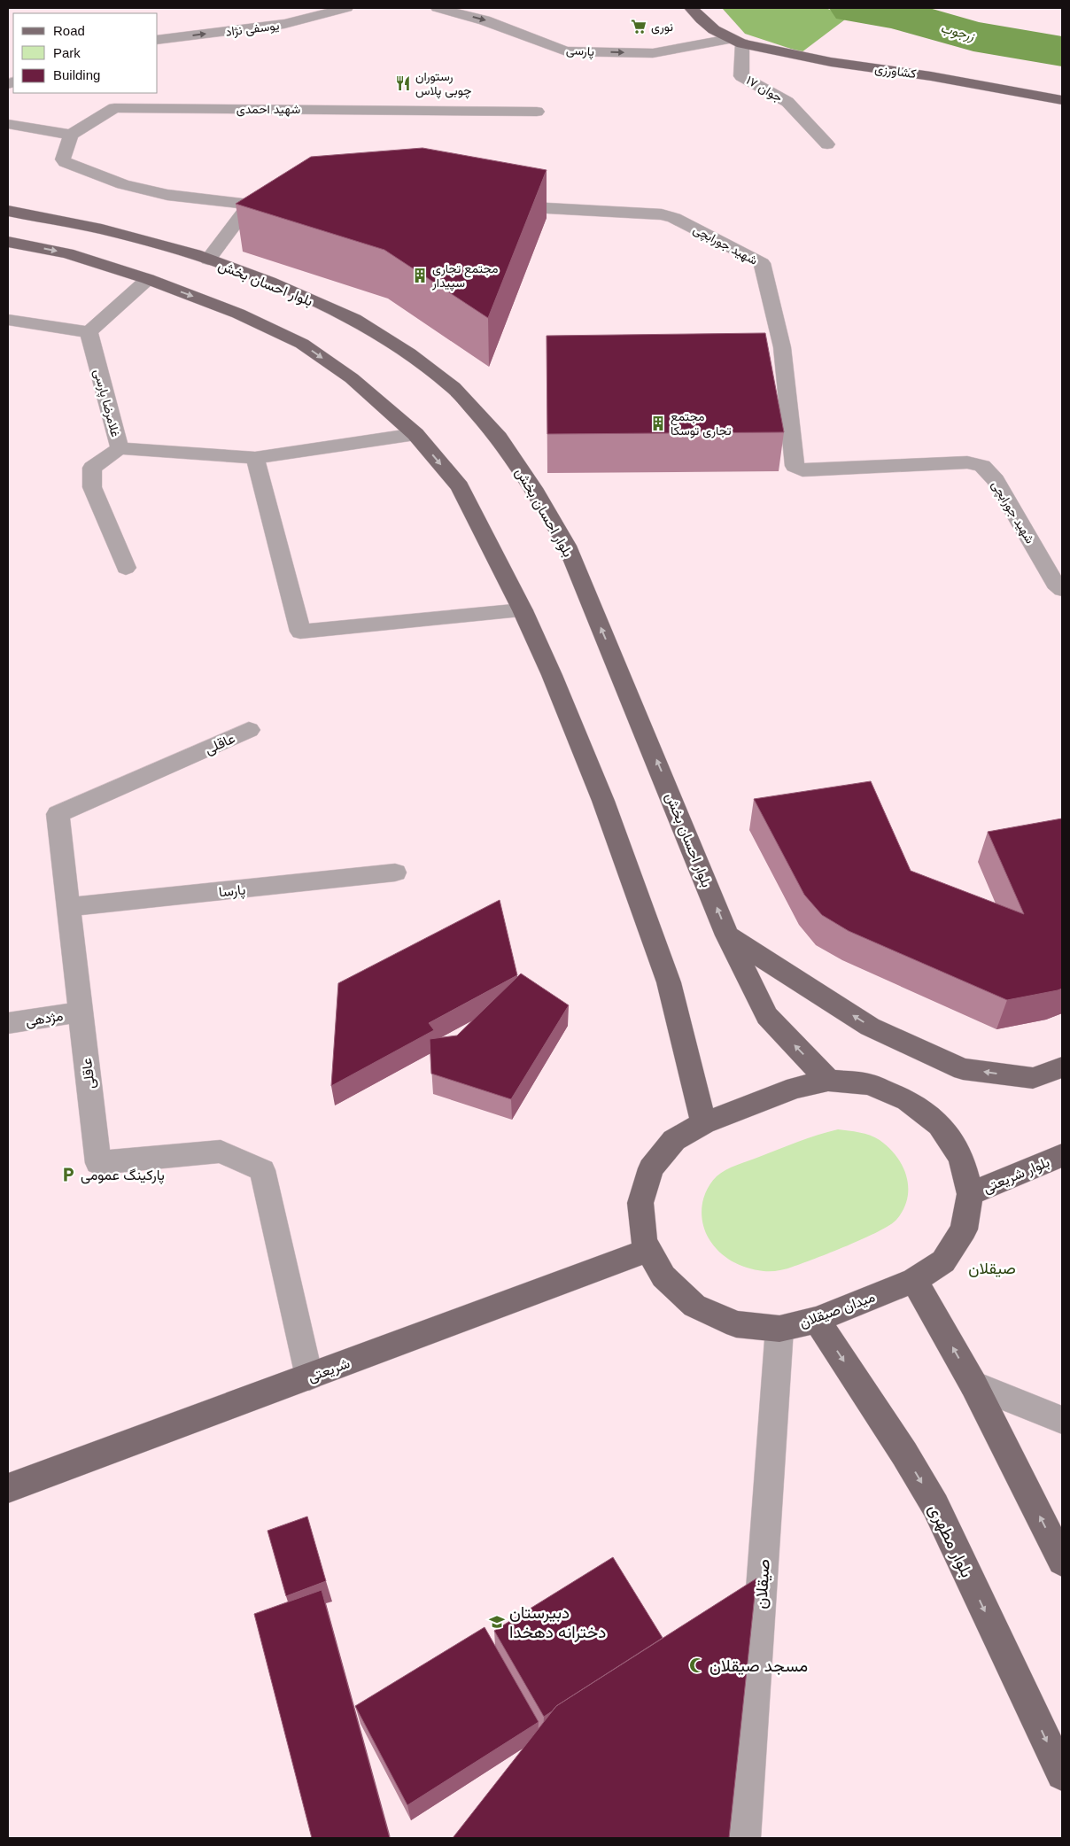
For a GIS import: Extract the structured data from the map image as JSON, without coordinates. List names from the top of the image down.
{
  "streets": {
    "main road": [
      "کشاورزی",
      "بلوار احسان بخش",
      "بلوار شریعتی",
      "میدان صیقلان",
      "شریعتی",
      "بلوار مطهری"
    ],
    "street": [
      "یوسفی نژاد",
      "پارسی",
      "جوان ۱۷",
      "شهید احمدی",
      "شهید جورابچی",
      "غلامرضا پارسی",
      "عاقلی",
      "پارسا",
      "مژدهی",
      "صیقلان"
    ]
  },
  "crossings": [
    ["پارسی", "کشاورزی"],
    ["پارسی", "جوان ۱۷"],
    ["کشاورزی", "جوان ۱۷"],
    ["بلوار احسان بخش", "میدان صیقلان"],
    ["عاقلی", "پارسا"],
    ["عاقلی", "مژدهی"],
    ["عاقلی", "شریعتی"],
    ["بلوار شریعتی", "میدان صیقلان"],
    ["میدان صیقلان", "شریعتی"],
    ["میدان صیقلان", "بلوار مطهری"],
    ["میدان صیقلان", "صیقلان"]
  ],
  "one_way": ["یوسفی نژاد", "پارسی"],
  "districts": ["صیقلان"],
  "water": ["زرجوب"],
  "places": {
    "supermarket": ["نوری"],
    "restaurant": ["رستوران چوبی پلاس"],
    "building": ["مجتمع تجاری سپیدار", "مجتمع تجاری توسکا"],
    "parking": ["پارکینگ عمومی"],
    "school or university": ["دبیرستان دخترانه دهخدا"],
    "mosque": ["مسجد صیقلان"]
  },
  "legend": ["Road", "Park", "Building"]
}
